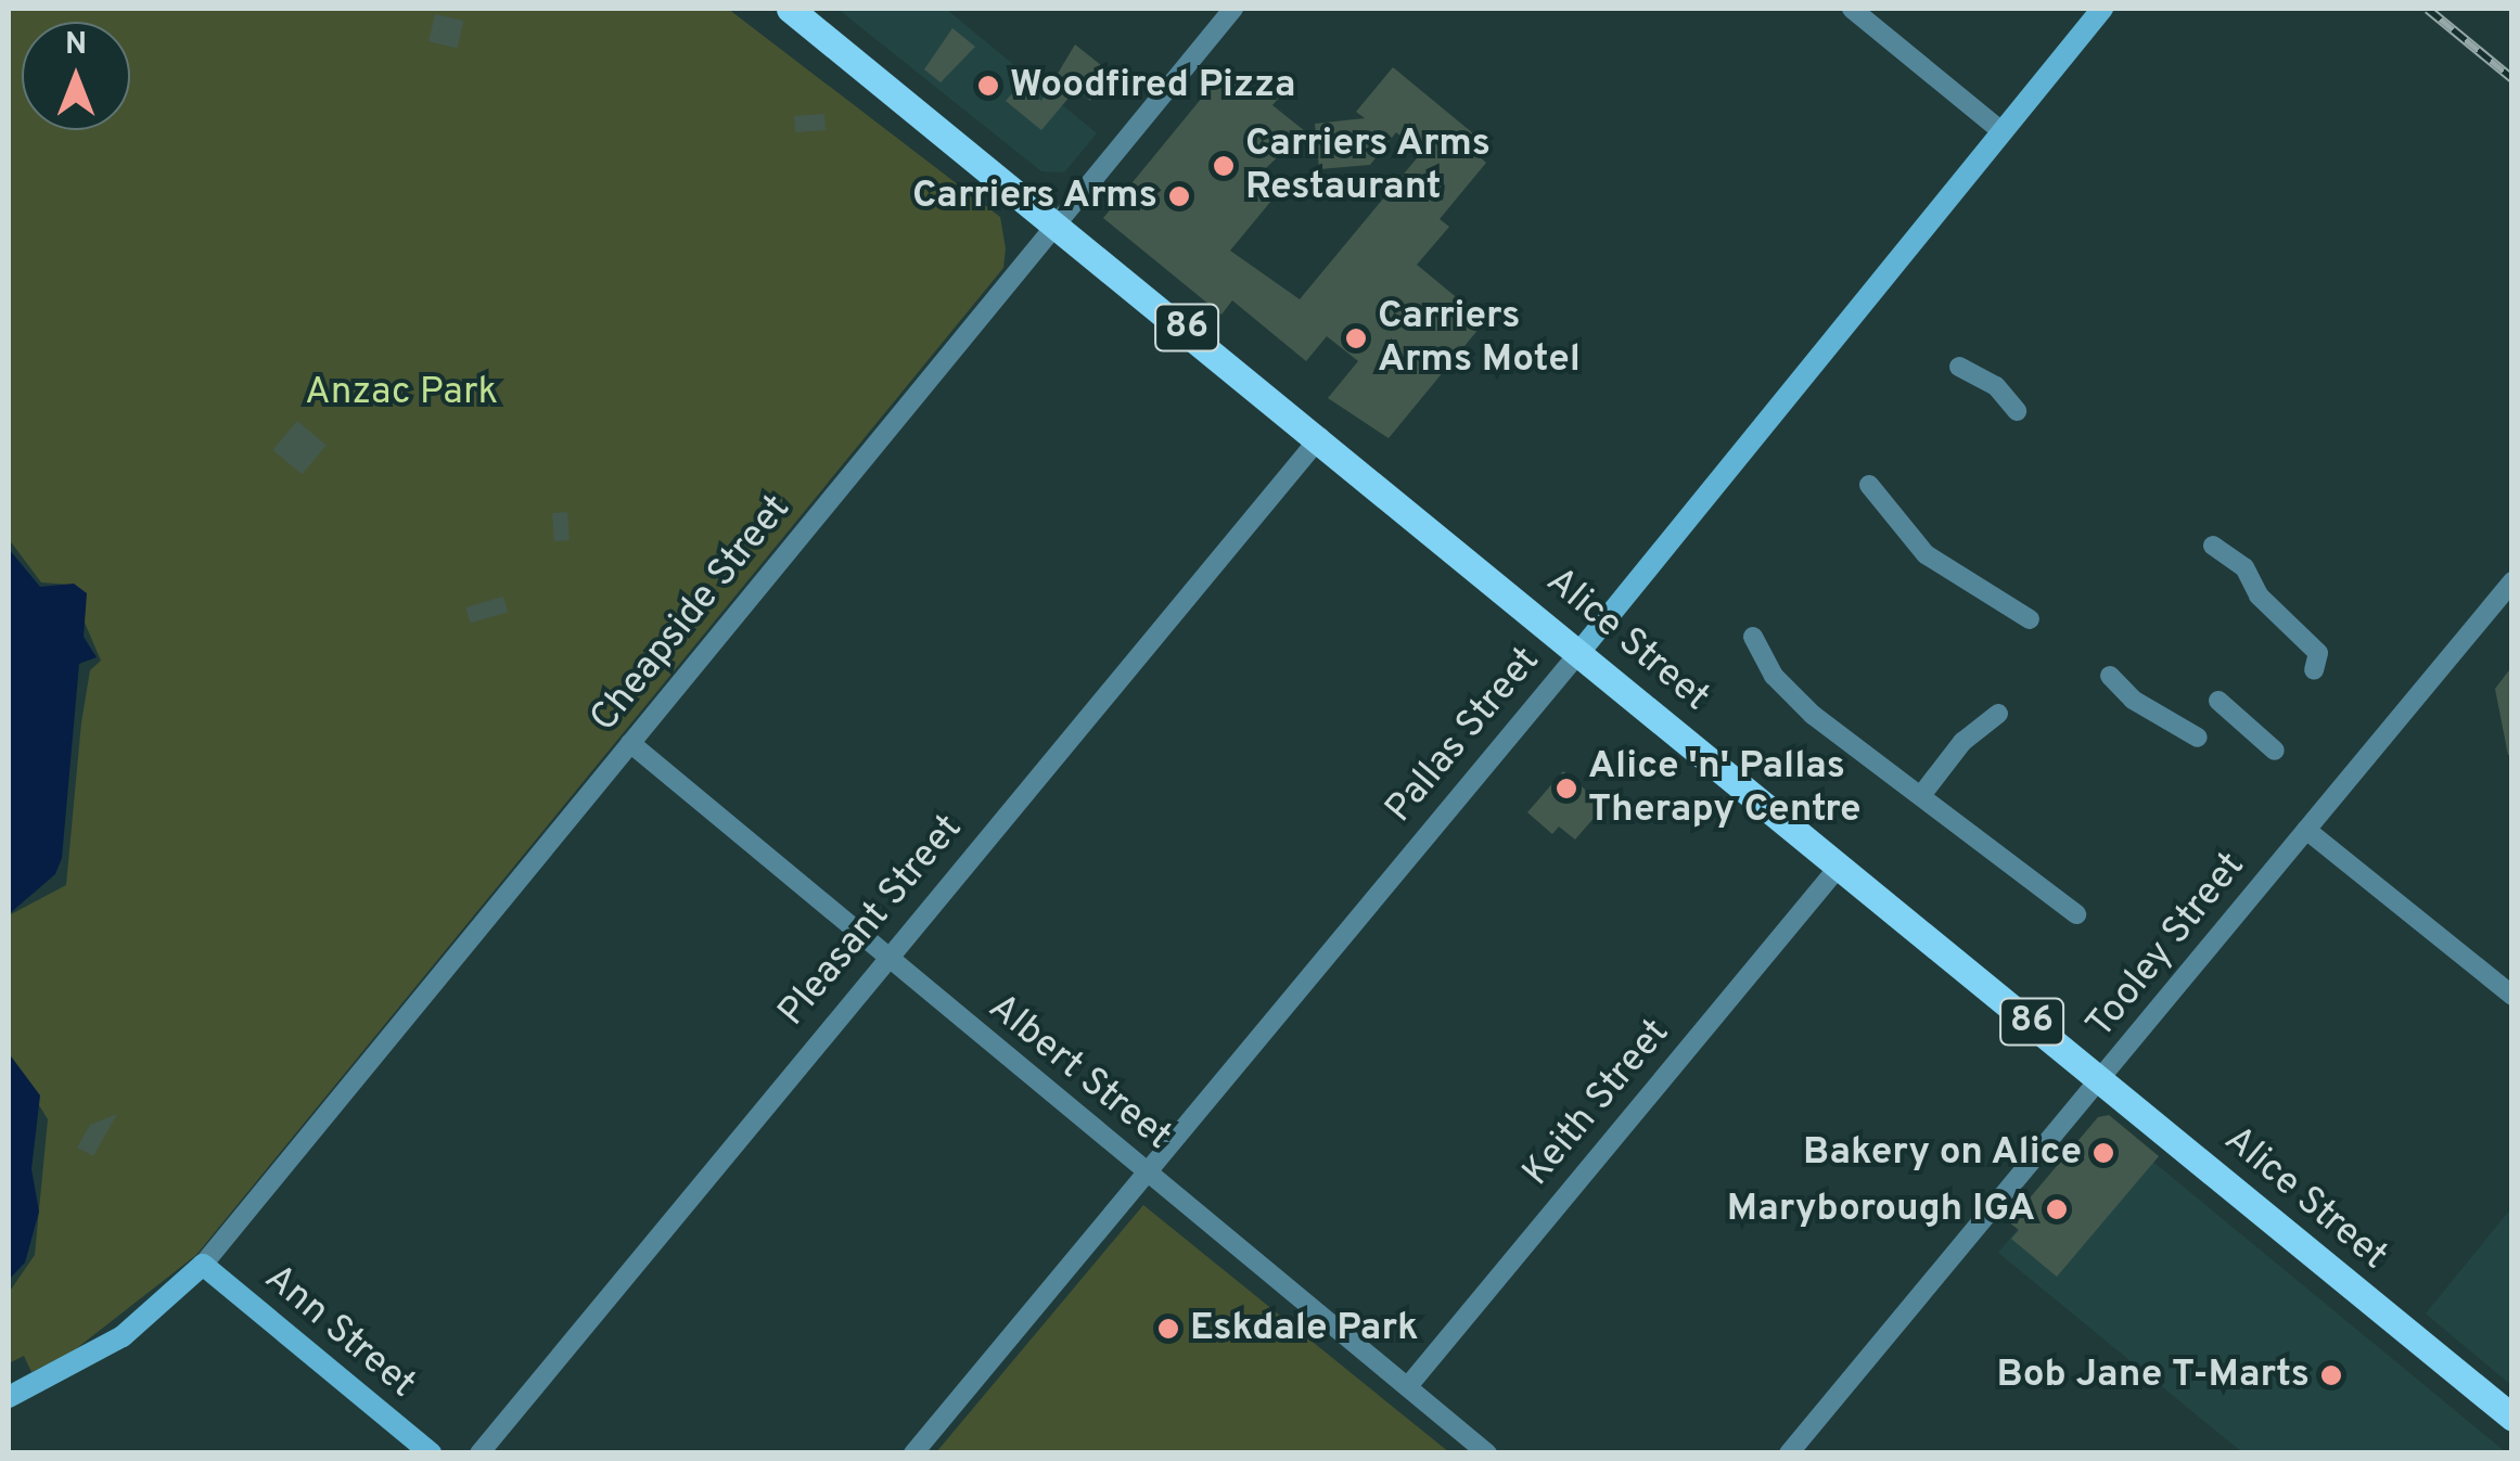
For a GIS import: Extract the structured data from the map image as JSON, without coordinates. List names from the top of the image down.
{
  "streets": {
    "main road": ["86", "Alice Street"],
    "street": [
      "Cheapside Street",
      "Pallas Street",
      "Pleasant Street",
      "Tooley Street",
      "Albert Street",
      "Keith Street",
      "Ann Street"
    ]
  },
  "crossings": [
    ["Cheapside Street", "Alice Street"],
    ["Cheapside Street", "Albert Street"],
    ["Cheapside Street", "Ann Street"],
    ["Alice Street", "Pallas Street"],
    ["Alice Street", "Pleasant Street"],
    ["Alice Street", "Tooley Street"],
    ["Alice Street", "Keith Street"],
    ["Pallas Street", "Albert Street"],
    ["Pleasant Street", "Albert Street"],
    ["Albert Street", "Keith Street"]
  ],
  "parks": ["Anzac Park"],
  "places": [
    "Woodfired Pizza",
    "Carriers Arms Restaurant",
    "Carriers Arms",
    "Carriers Arms Motel",
    "Alice 'n' Pallas Therapy Centre",
    "Bakery on Alice",
    "Maryborough IGA",
    "Eskdale Park",
    "Bob Jane T-Marts"
  ],
  "north": "top"
}
